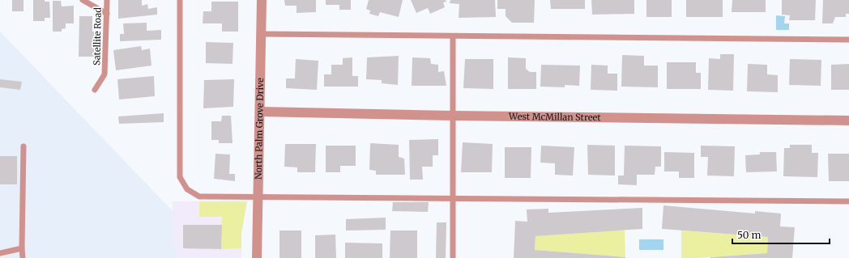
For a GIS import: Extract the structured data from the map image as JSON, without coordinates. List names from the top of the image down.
{
  "streets": {
    "street": ["West McMillan Street", "North Palm Grove Drive"],
    "lane": ["Satellite Road"]
  },
  "crossings": [
    ["West McMillan Street", "North Palm Grove Drive"]
  ],
  "scale_bar": "50 m"
}
